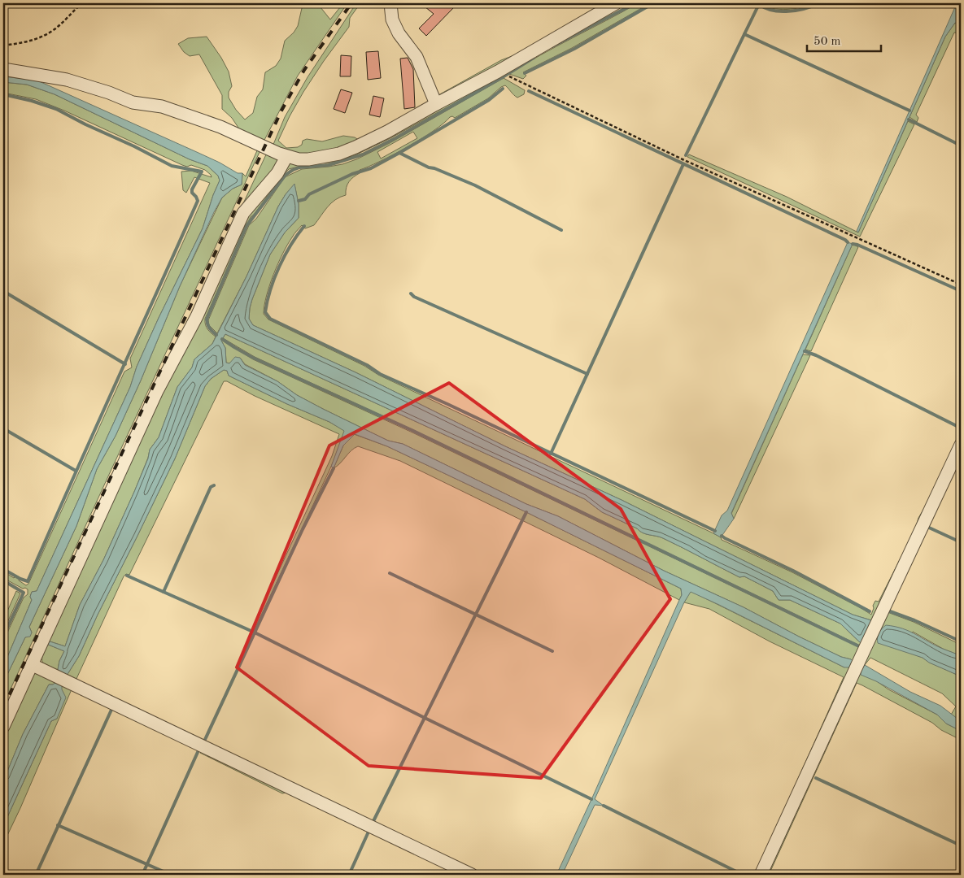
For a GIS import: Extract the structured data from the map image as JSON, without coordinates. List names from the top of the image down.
{
  "scale_bar": "50 m"
}
